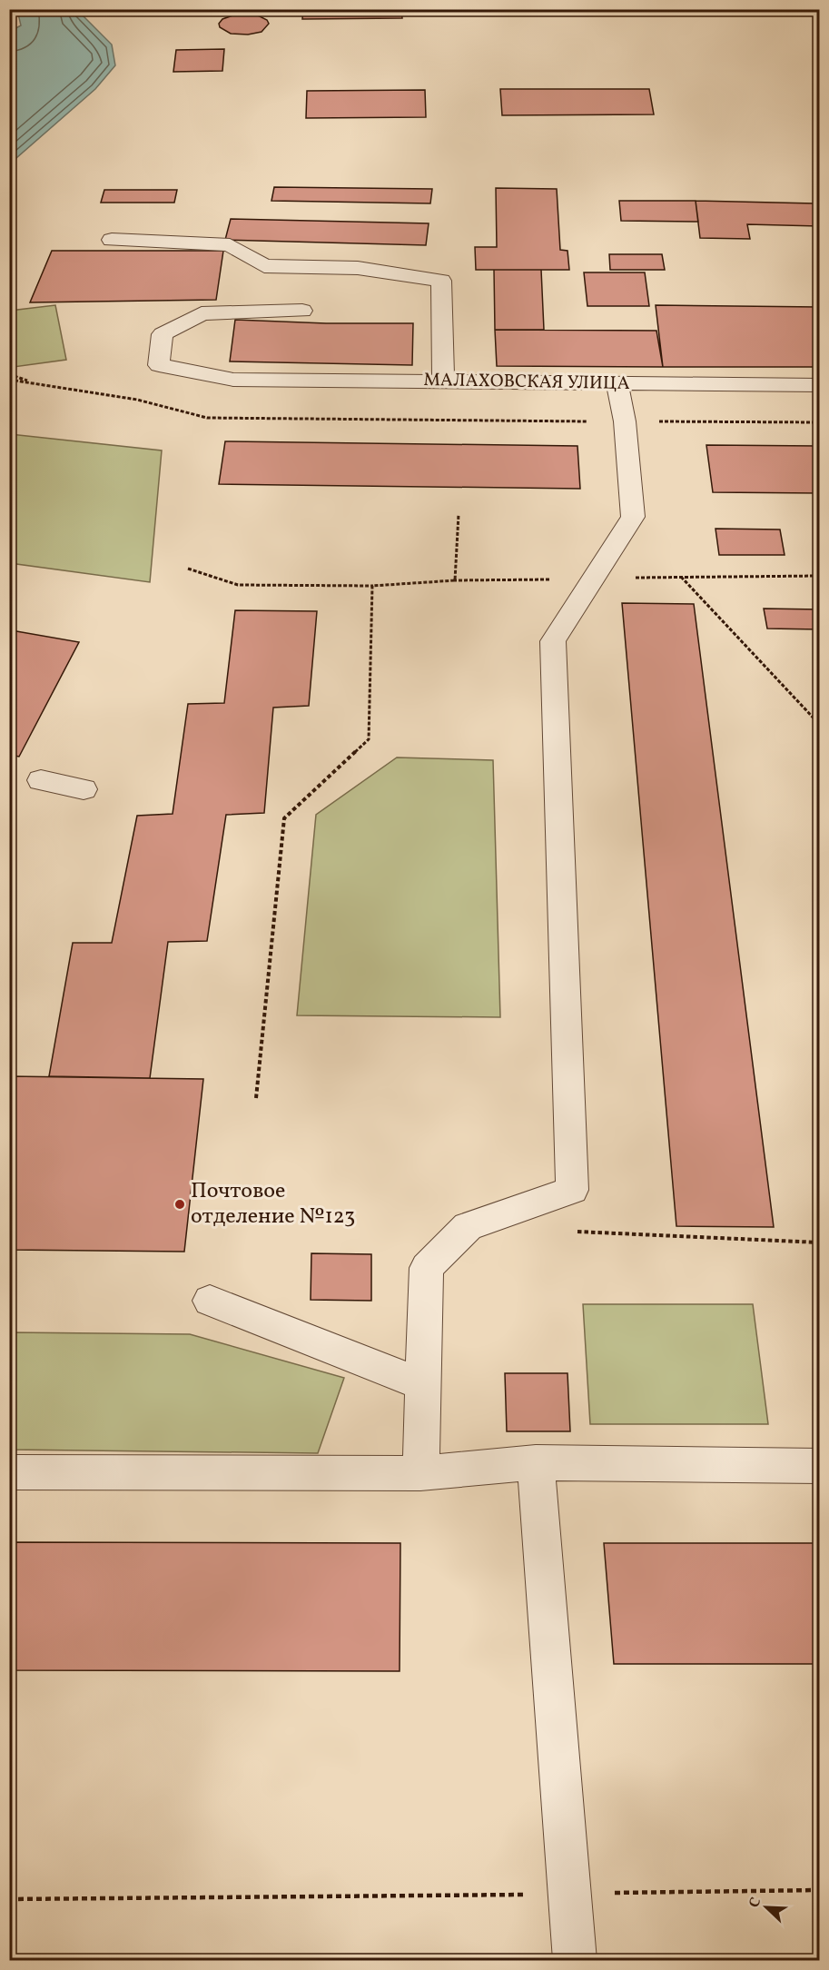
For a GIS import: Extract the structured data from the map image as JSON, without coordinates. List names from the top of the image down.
{
  "streets": {
    "street": ["МАЛАХОВСКАЯ УЛИЦА"]
  },
  "places": ["Почтовое отделение №123"],
  "north": "top left"
}
